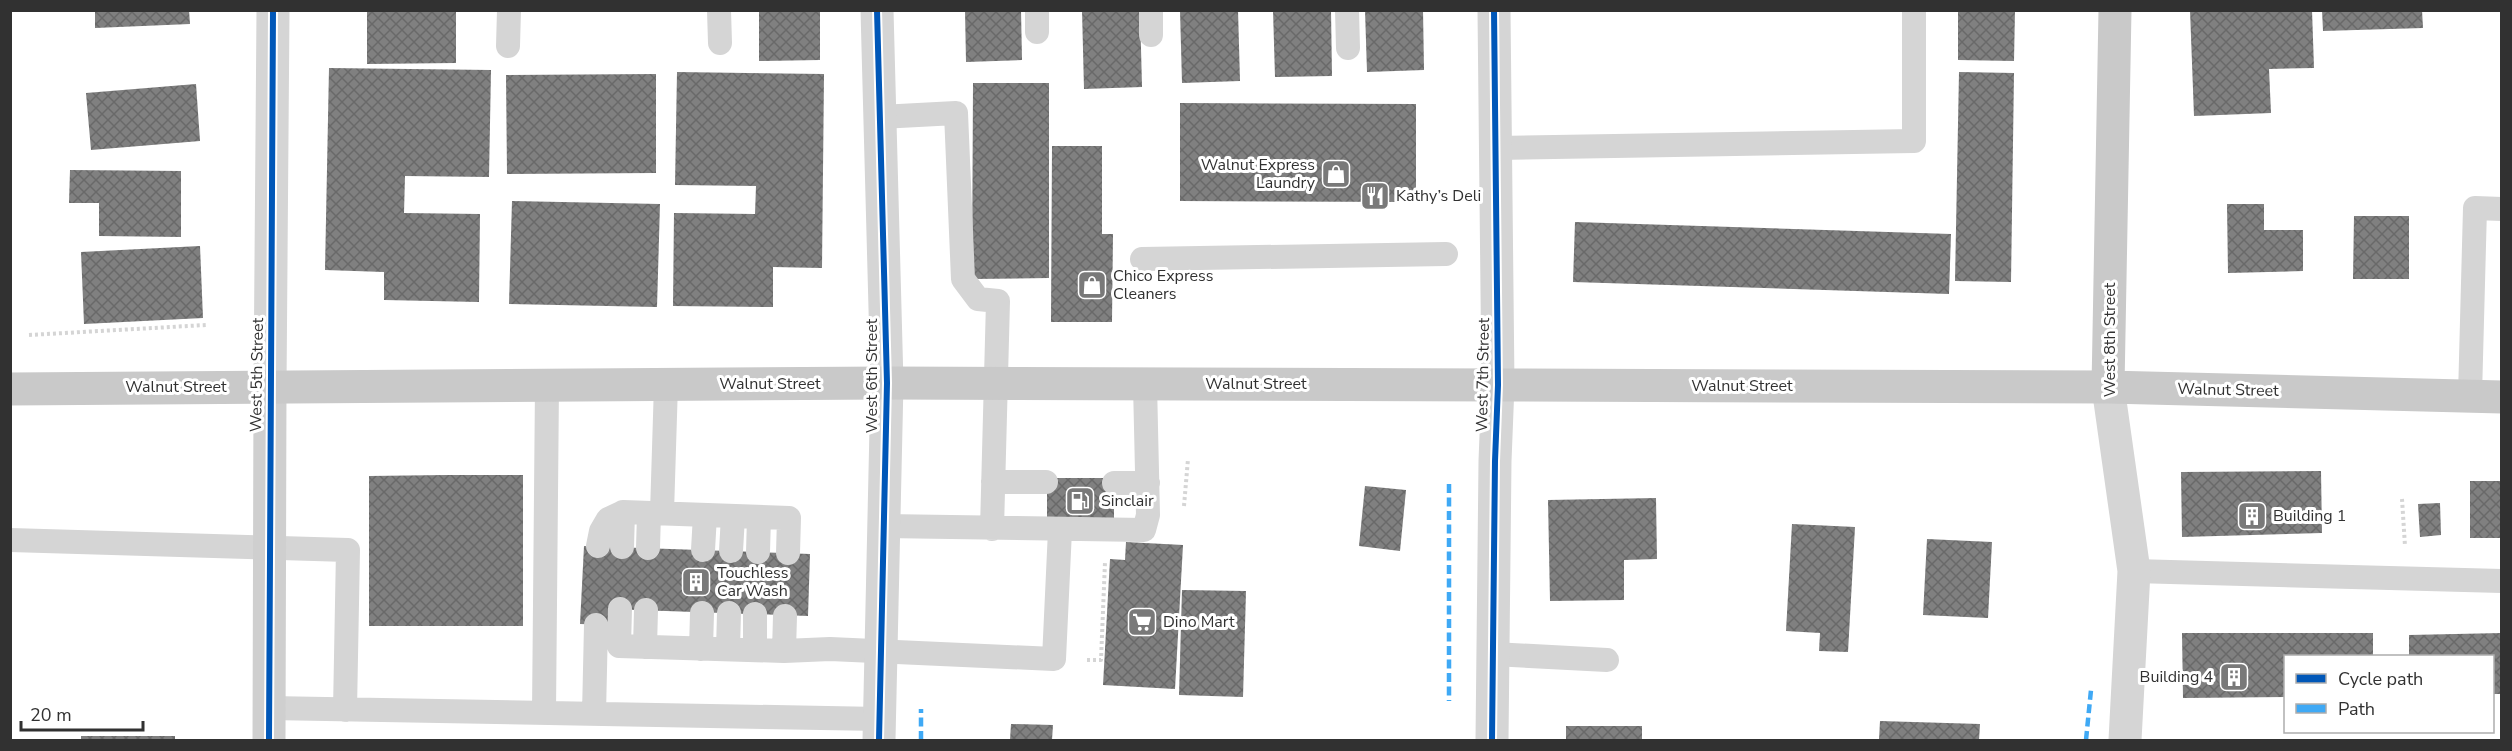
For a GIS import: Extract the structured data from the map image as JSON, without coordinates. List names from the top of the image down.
{
  "streets": {
    "main road": ["West 8th Street", "Walnut Street"],
    "street": ["West 5th Street", "West 7th Street", "West 6th Street"]
  },
  "crossings": [
    ["West 8th Street", "Walnut Street"],
    ["West 5th Street", "Walnut Street"],
    ["West 7th Street", "Walnut Street"],
    ["West 6th Street", "Walnut Street"]
  ],
  "places": {
    "shop": ["Walnut Express Laundry", "Chico Express Cleaners"],
    "restaurant": ["Kathy’s Deli"],
    "fuel station": ["Sinclair"],
    "building": ["Building 1", "Touchless Car Wash", "Building 4"],
    "supermarket": ["Dino Mart"]
  },
  "legend": ["Cycle path", "Path"],
  "scale_bar": "20 m"
}
